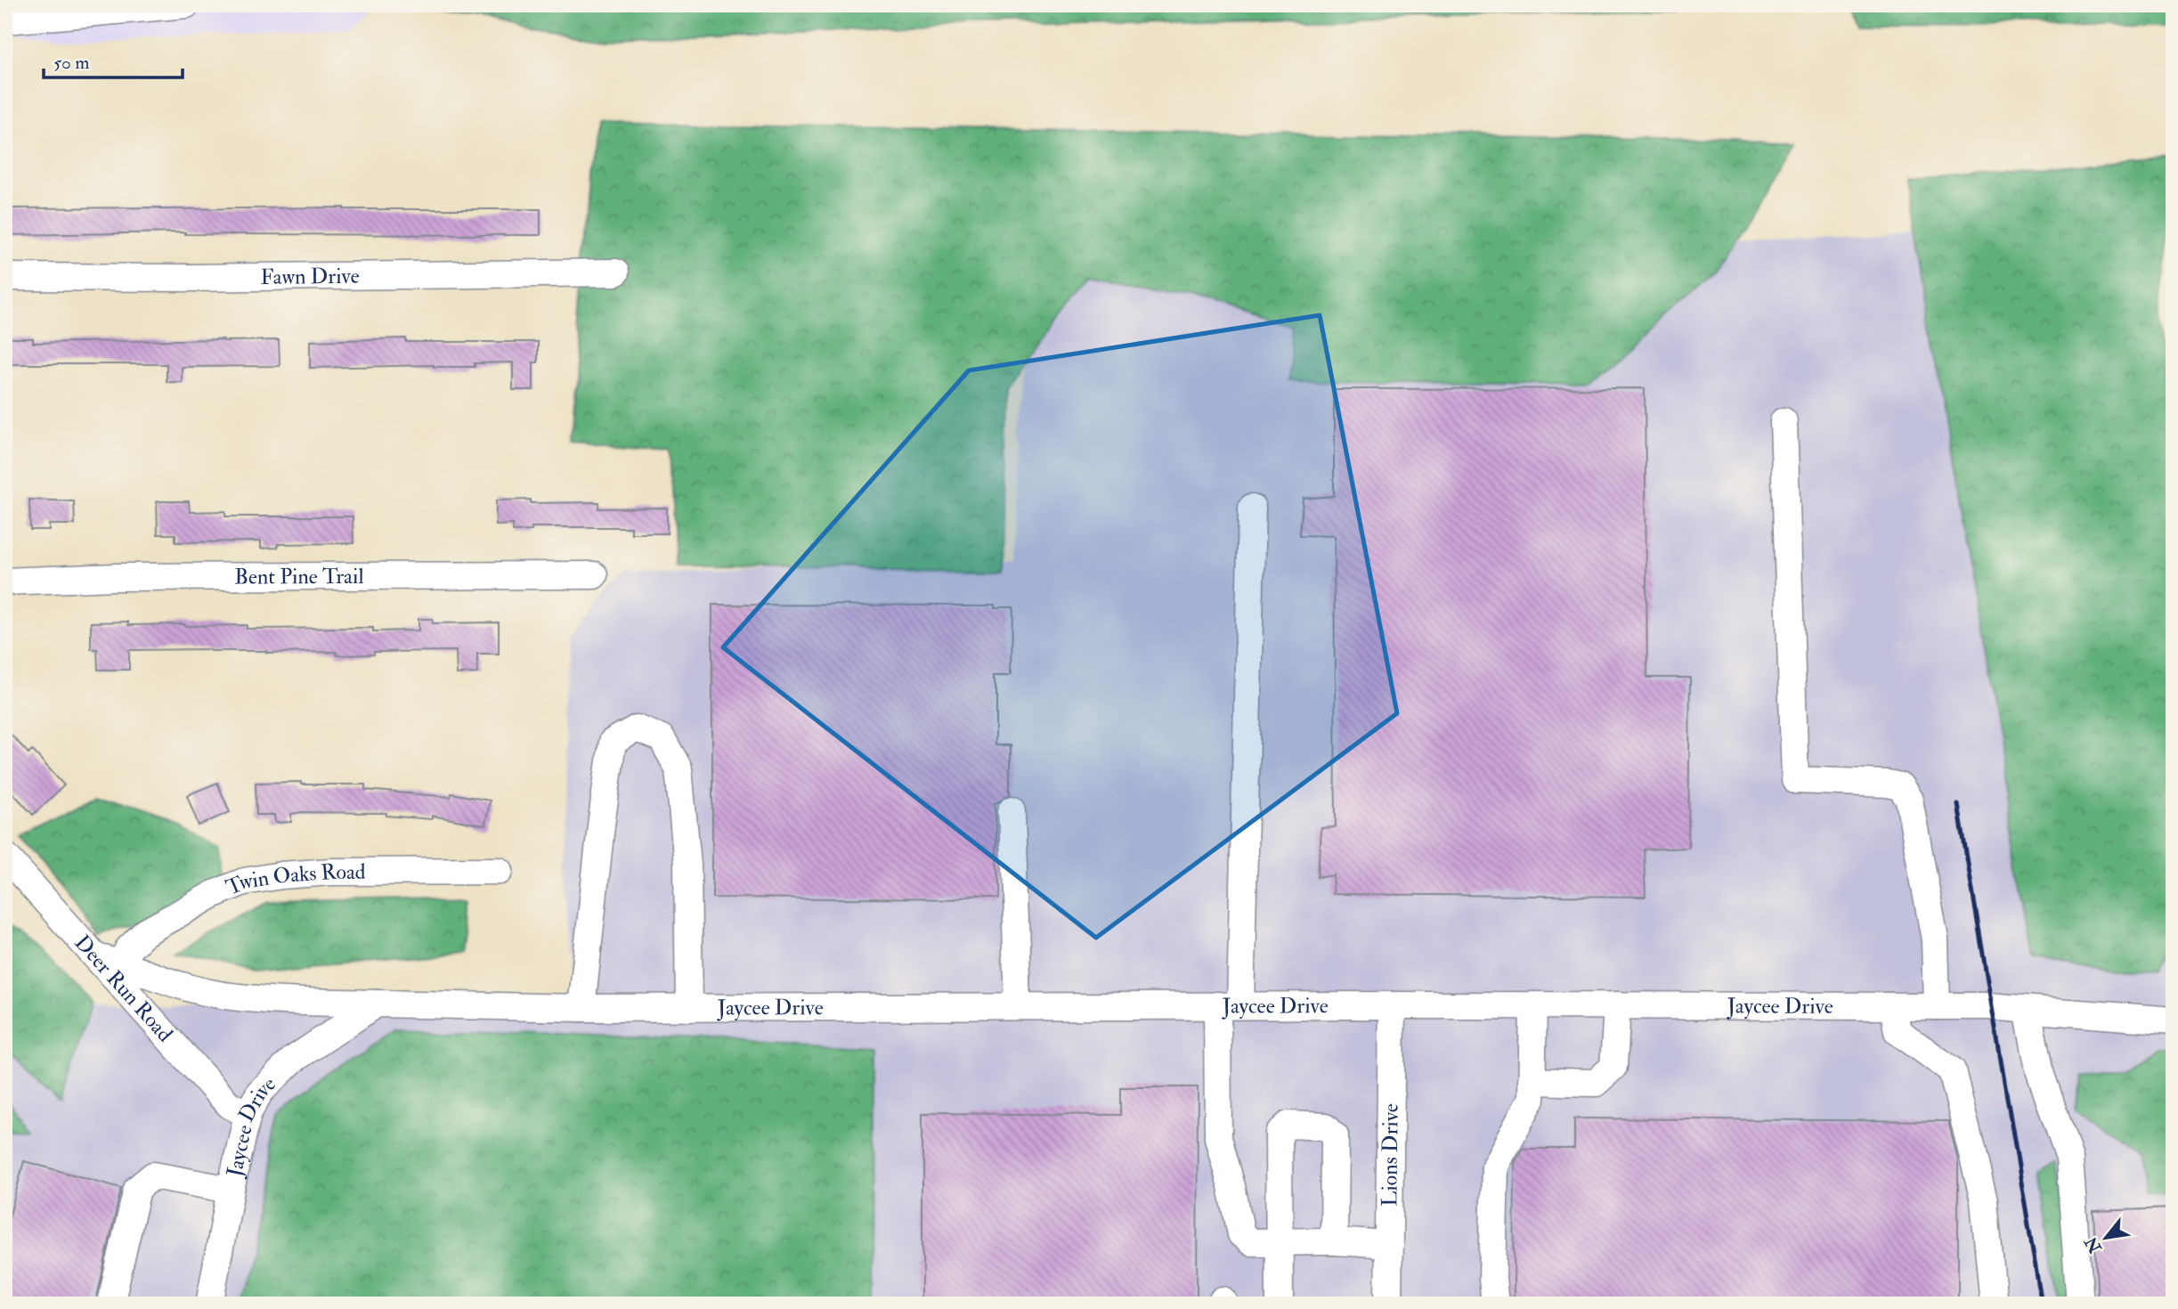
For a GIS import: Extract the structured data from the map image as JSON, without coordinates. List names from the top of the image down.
{
  "streets": {
    "street": [
      "Fawn Drive",
      "Bent Pine Trail",
      "Twin Oaks Road",
      "Deer Run Road",
      "Jaycee Drive",
      "Lions Drive"
    ]
  },
  "crossings": [
    ["Twin Oaks Road", "Jaycee Drive"],
    ["Deer Run Road", "Jaycee Drive"],
    ["Jaycee Drive", "Lions Drive"]
  ],
  "scale_bar": "50 m",
  "north": "bottom left"
}
